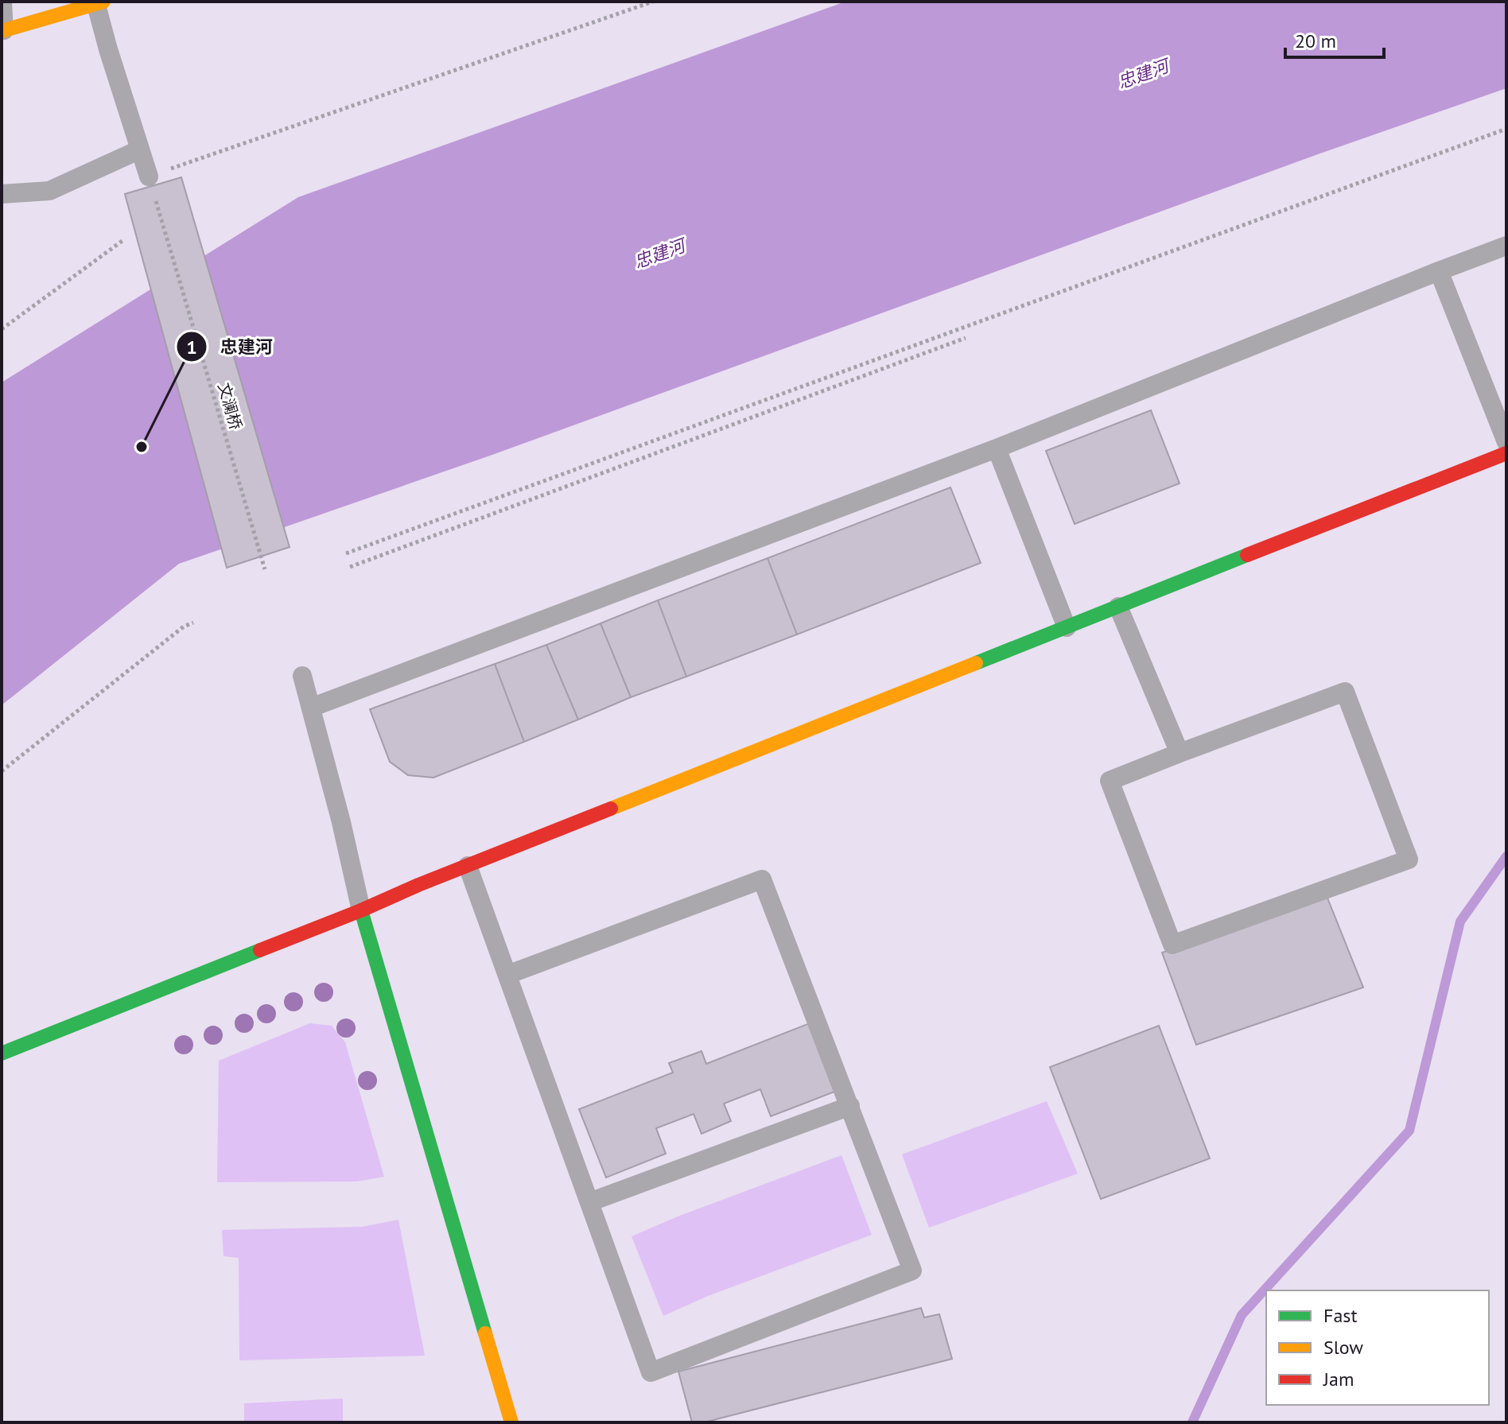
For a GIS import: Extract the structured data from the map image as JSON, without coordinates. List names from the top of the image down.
{
  "streets": {
    "path": ["文澜桥"]
  },
  "water": ["忠建河"],
  "places": ["忠建河"],
  "legend": ["Fast", "Slow", "Jam"],
  "scale_bar": "20 m"
}
